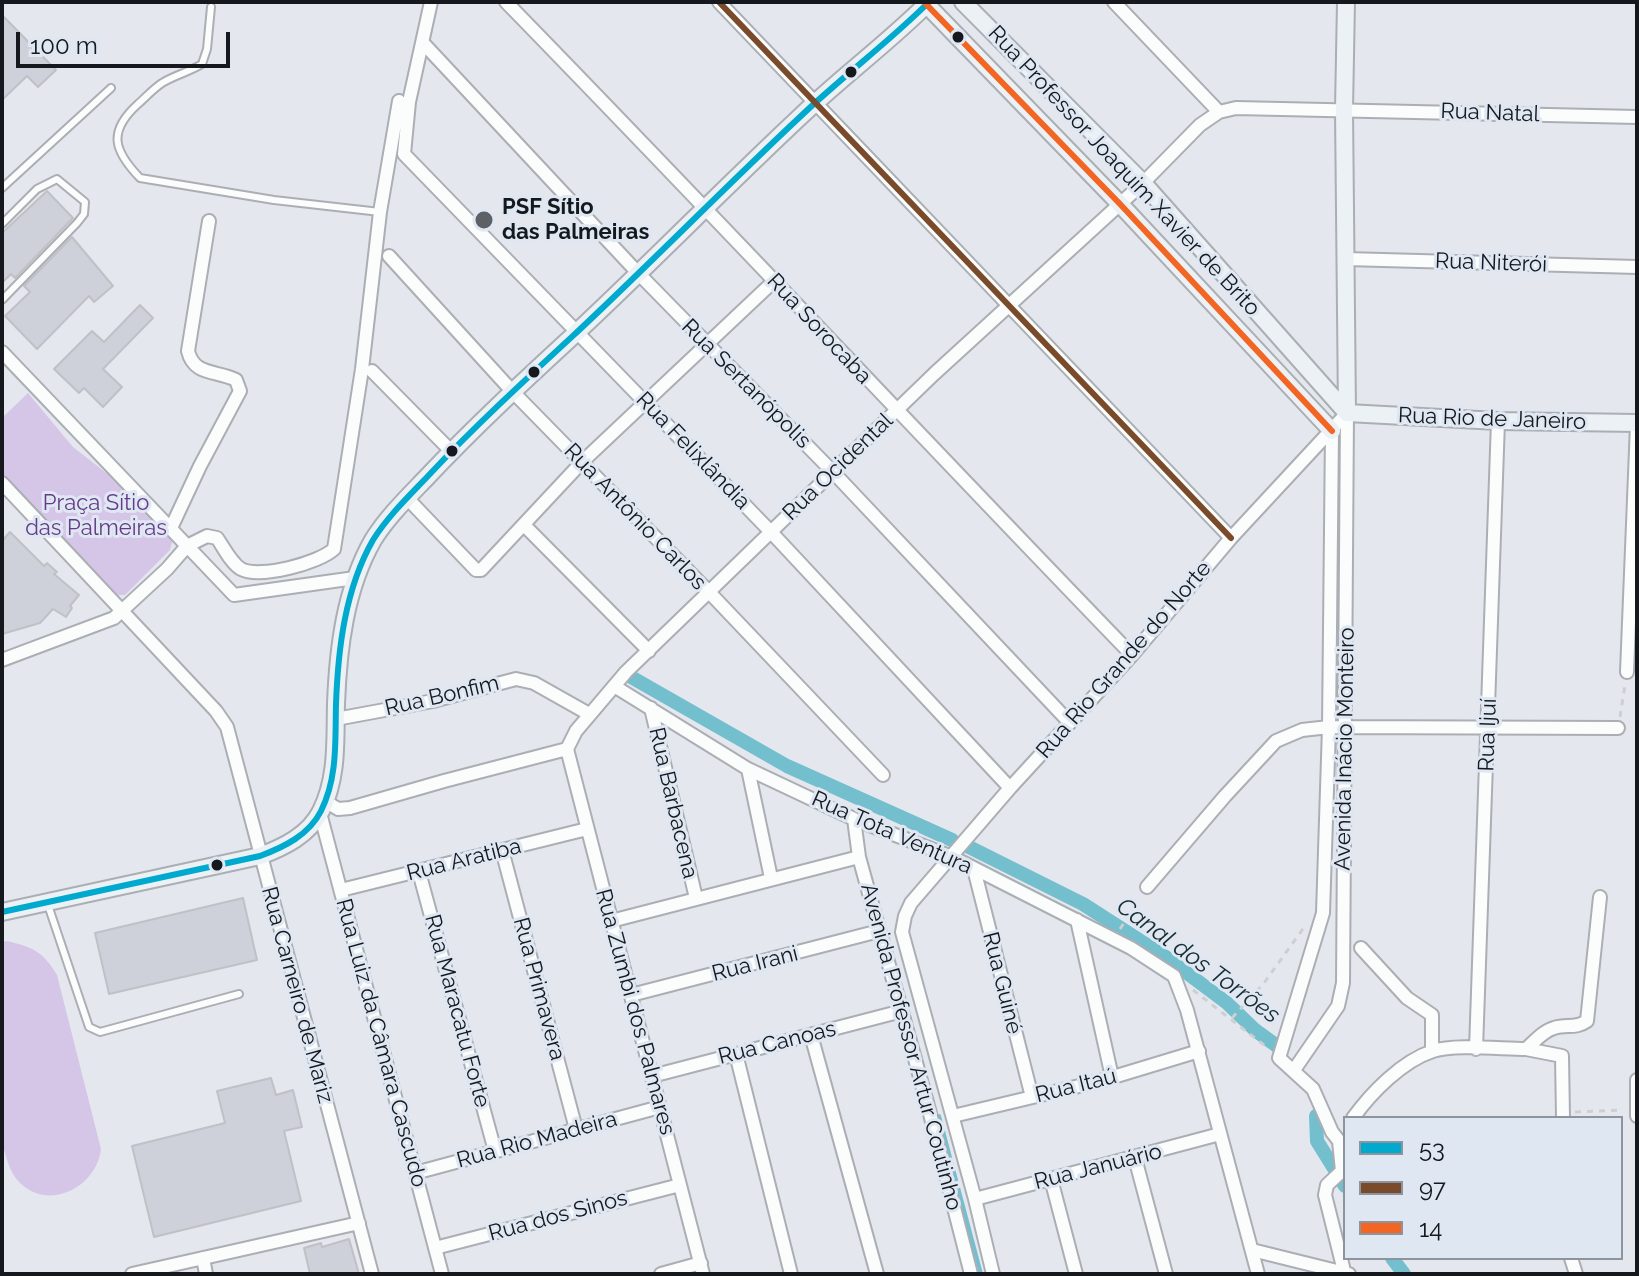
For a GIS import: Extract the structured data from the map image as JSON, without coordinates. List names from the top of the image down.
{
  "streets": {
    "street": [
      "Rua Natal",
      "Rua Professor Joaquim Xavier de Brito",
      "Rua Niterói",
      "Rua Sorocaba",
      "Rua Sertanópolis",
      "Rua Rio de Janeiro",
      "Rua Felixlândia",
      "Rua Ocidental",
      "Rua Antônio Carlos",
      "Rua Rio Grande do Norte",
      "Rua Bonfim",
      "Rua Ijuí",
      "Avenida Inácio Monteiro",
      "Rua Barbacena",
      "Rua Tota Ventura",
      "Rua Aratiba",
      "Rua Irani",
      "Rua Guiné",
      "Rua Primavera",
      "Rua Carneiro de Mariz",
      "Rua Maracatu Forte",
      "Rua Zumbi dos Palmares",
      "Rua Luiz da Câmara Cascudo",
      "Rua Canoas",
      "Avenida Professor Artur Coutinho",
      "Rua Itaú",
      "Rua Rio Madeira",
      "Rua Januário",
      "Rua dos Sinos"
    ]
  },
  "crossings": [
    ["Rua Natal", "Avenida Inácio Monteiro"],
    ["Rua Professor Joaquim Xavier de Brito", "Rua Rio de Janeiro"],
    ["Rua Professor Joaquim Xavier de Brito", "Rua Ocidental"],
    ["Rua Professor Joaquim Xavier de Brito", "Rua Rio Grande do Norte"],
    ["Rua Professor Joaquim Xavier de Brito", "Avenida Inácio Monteiro"],
    ["Rua Niterói", "Avenida Inácio Monteiro"],
    ["Rua Sorocaba", "Rua Ocidental"],
    ["Rua Sorocaba", "Rua Rio Grande do Norte"],
    ["Rua Sertanópolis", "Rua Felixlândia"],
    ["Rua Sertanópolis", "Rua Ocidental"],
    ["Rua Sertanópolis", "Rua Rio Grande do Norte"],
    ["Rua Rio de Janeiro", "Rua Ijuí"],
    ["Rua Rio de Janeiro", "Avenida Inácio Monteiro"],
    ["Rua Felixlândia", "Rua Ocidental"],
    ["Rua Felixlândia", "Rua Rio Grande do Norte"],
    ["Rua Ocidental", "Rua Antônio Carlos"],
    ["Rua Ocidental", "Rua Bonfim"],
    ["Rua Ocidental", "Rua Tota Ventura"],
    ["Rua Ocidental", "Rua Zumbi dos Palmares"],
    ["Rua Rio Grande do Norte", "Avenida Inácio Monteiro"],
    ["Rua Rio Grande do Norte", "Rua Tota Ventura"],
    ["Rua Rio Grande do Norte", "Avenida Professor Artur Coutinho"],
    ["Rua Barbacena", "Rua Tota Ventura"],
    ["Rua Tota Ventura", "Rua Guiné"],
    ["Rua Tota Ventura", "Avenida Professor Artur Coutinho"],
    ["Rua Aratiba", "Rua Primavera"],
    ["Rua Aratiba", "Rua Maracatu Forte"],
    ["Rua Aratiba", "Rua Zumbi dos Palmares"],
    ["Rua Aratiba", "Rua Luiz da Câmara Cascudo"],
    ["Rua Irani", "Rua Zumbi dos Palmares"],
    ["Rua Irani", "Avenida Professor Artur Coutinho"],
    ["Rua Guiné", "Rua Itaú"],
    ["Rua Primavera", "Rua Rio Madeira"],
    ["Rua Maracatu Forte", "Rua Rio Madeira"],
    ["Rua Zumbi dos Palmares", "Rua Canoas"],
    ["Rua Zumbi dos Palmares", "Rua Rio Madeira"],
    ["Rua Zumbi dos Palmares", "Rua dos Sinos"],
    ["Rua Luiz da Câmara Cascudo", "Rua Rio Madeira"],
    ["Rua Luiz da Câmara Cascudo", "Rua dos Sinos"],
    ["Rua Canoas", "Avenida Professor Artur Coutinho"],
    ["Avenida Professor Artur Coutinho", "Rua Itaú"],
    ["Avenida Professor Artur Coutinho", "Rua Januário"]
  ],
  "water": ["Canal dos Torrões"],
  "parks": ["Praça Sítio das Palmeiras"],
  "places": ["PSF Sítio das Palmeiras"],
  "lines": ["transit line 53", "transit line 97", "transit line 14"],
  "legend": ["53", "97", "14"],
  "scale_bar": "100 m"
}
